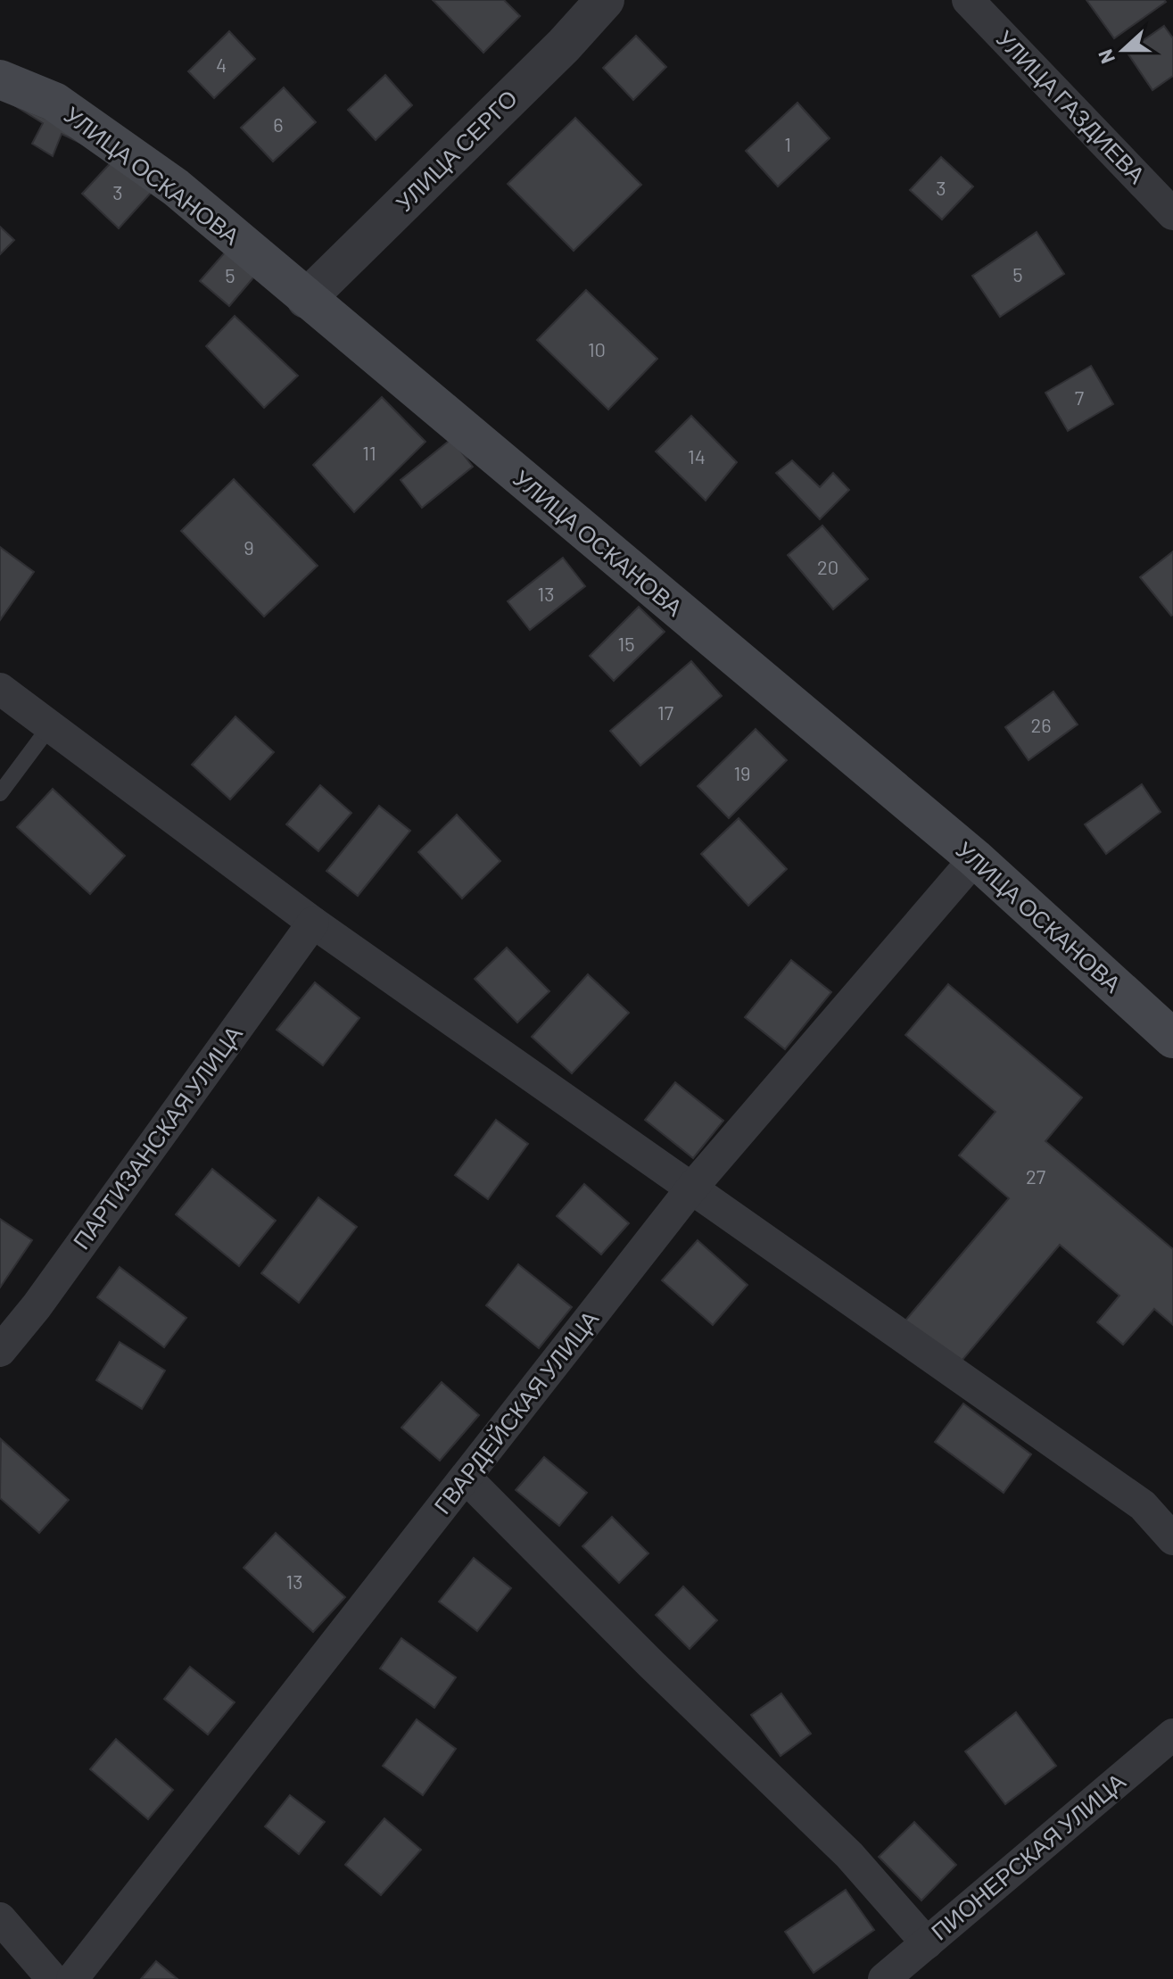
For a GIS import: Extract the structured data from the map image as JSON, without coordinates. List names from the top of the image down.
{
  "streets": {
    "main road": ["УЛИЦА ОСКАНОВА"],
    "street": [
      "УЛИЦА ГАЗДИЕВА",
      "УЛИЦА СЕРГО",
      "ПАРТИЗАНСКАЯ УЛИЦА",
      "ГВАРДЕЙСКАЯ УЛИЦА",
      "ПИОНЕРСКАЯ УЛИЦА"
    ]
  },
  "crossings": [
    ["УЛИЦА СЕРГО", "УЛИЦА ОСКАНОВА"],
    ["УЛИЦА ОСКАНОВА", "ГВАРДЕЙСКАЯ УЛИЦА"]
  ],
  "house_numbers": [
    "4",
    "6",
    "1",
    "3",
    "3",
    "5",
    "5",
    "10",
    "7",
    "11",
    "14",
    "9",
    "20",
    "13",
    "15",
    "17",
    "26",
    "19",
    "27",
    "13"
  ],
  "north": "left"
}
